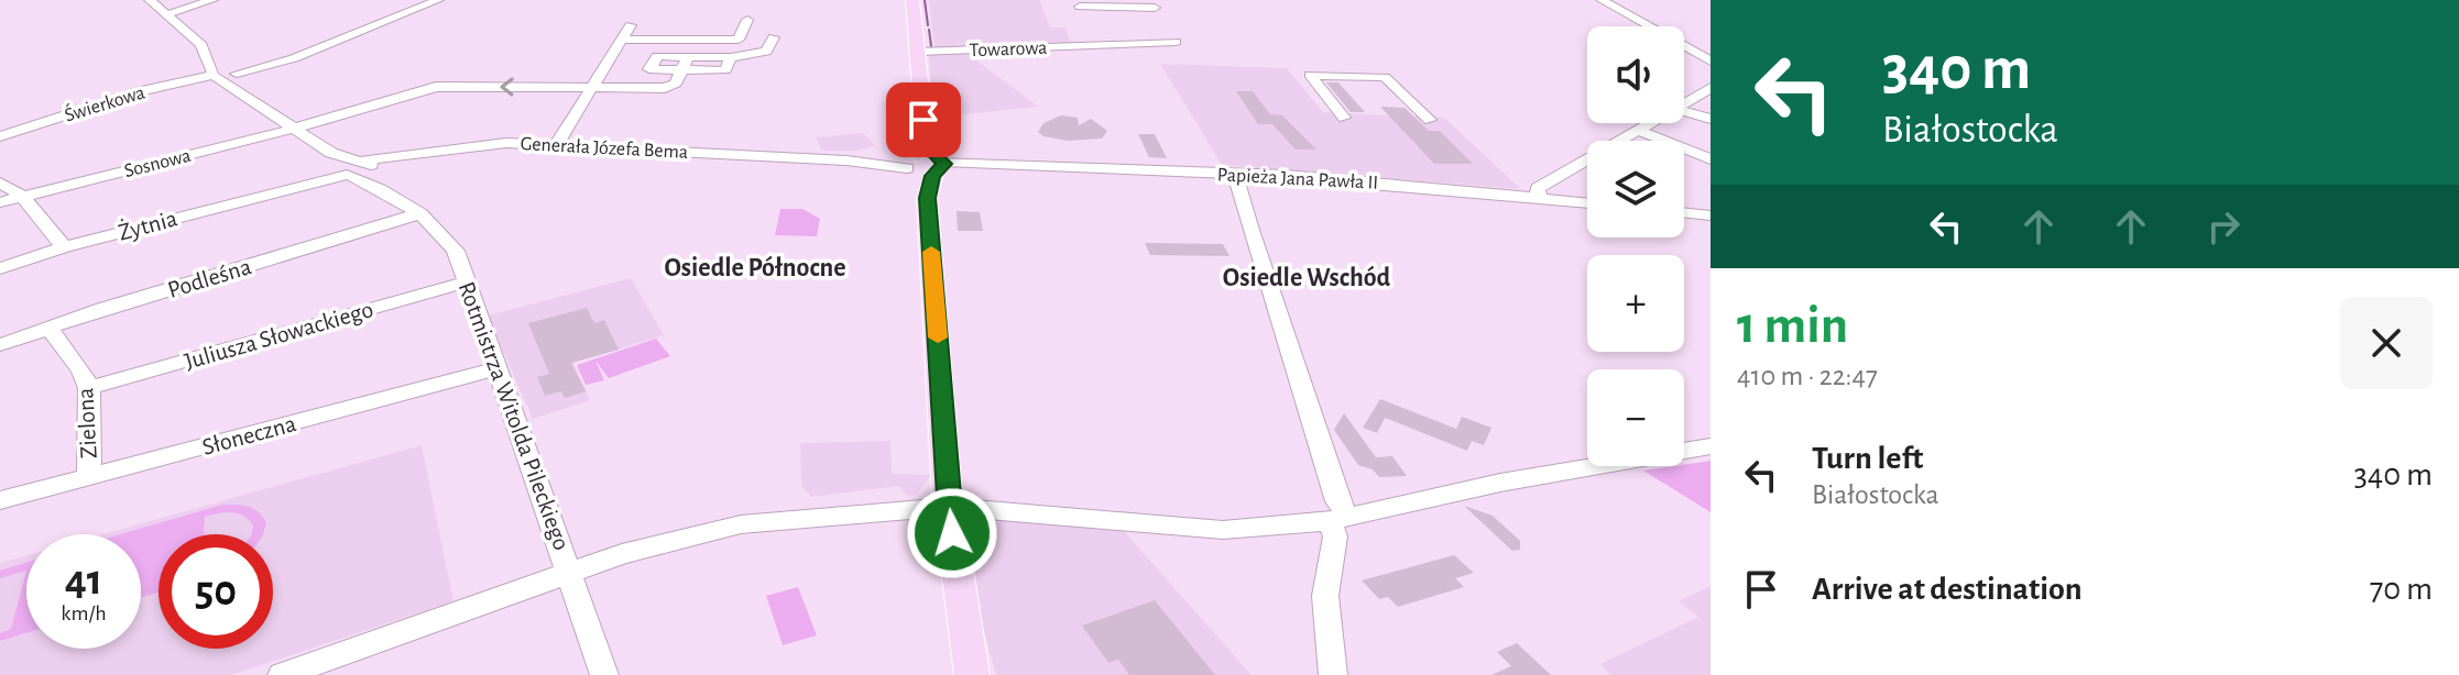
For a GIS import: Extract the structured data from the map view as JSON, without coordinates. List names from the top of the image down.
{
  "streets": {
    "street": [
      "Towarowa",
      "Świerkowa",
      "Generała Józefa Bema",
      "Sosnowa",
      "Papieża Jana Pawła II",
      "Żytnia",
      "Podleśna",
      "Juliusza Słowackiego",
      "Rotmistrza Witolda Pileckiego",
      "Zielona",
      "Słoneczna"
    ]
  },
  "crossings": [
    ["Świerkowa", "Rotmistrza Witolda Pileckiego"],
    ["Generała Józefa Bema", "Papieża Jana Pawła II"],
    ["Generała Józefa Bema", "Żytnia"],
    ["Generała Józefa Bema", "Rotmistrza Witolda Pileckiego"],
    ["Sosnowa", "Rotmistrza Witolda Pileckiego"],
    ["Żytnia", "Rotmistrza Witolda Pileckiego"],
    ["Podleśna", "Rotmistrza Witolda Pileckiego"],
    ["Podleśna", "Zielona"],
    ["Juliusza Słowackiego", "Rotmistrza Witolda Pileckiego"],
    ["Juliusza Słowackiego", "Zielona"],
    ["Rotmistrza Witolda Pileckiego", "Słoneczna"],
    ["Zielona", "Słoneczna"]
  ],
  "one_way": ["Sosnowa"],
  "districts": ["Osiedle Północne", "Osiedle Wschód"],
  "page": {
    "turn": ["340 m", "Białostocka"],
    "map_buttons": ["+", "−"],
    "heading": ["1 min", "410 m · 22:47"],
    "list": [
      {
        "name": "Turn left",
        "note": "Białostocka",
        "value": "340 m"
      },
      {
        "name": "Arrive at destination",
        "value": "70 m"
      }
    ],
    "speed": "41 km/h",
    "limit": "50"
  }
}
